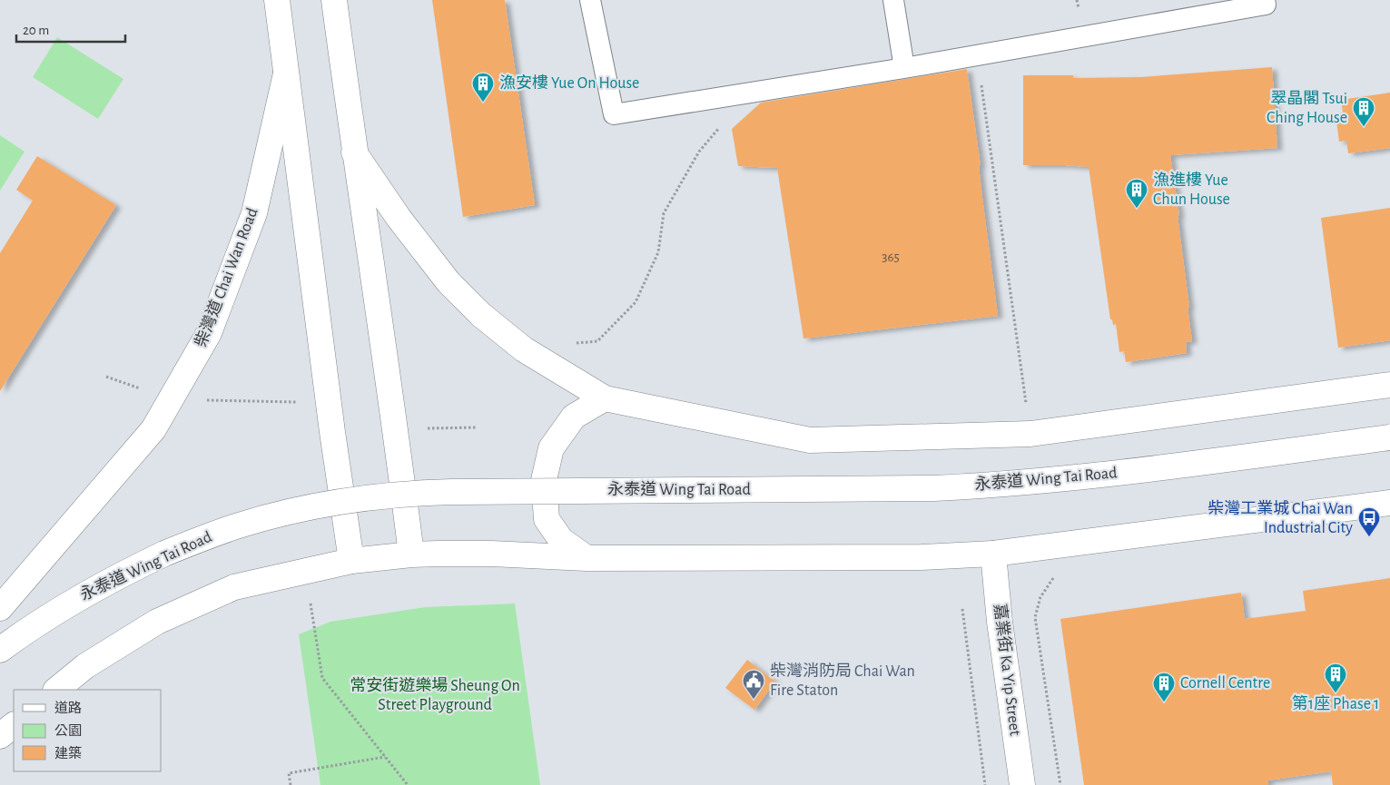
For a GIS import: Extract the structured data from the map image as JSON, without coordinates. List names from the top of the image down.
{
  "streets": {
    "main road": ["柴灣道 Chai Wan Road", "永泰道 Wing Tai Road", "嘉業街 Ka Yip Street"]
  },
  "parks": ["常安街遊樂場 Sheung On Street Playground"],
  "places": {
    "building": [
      "漁安樓 Yue On House",
      "翠晶閣 Tsui Ching House",
      "漁進樓 Yue Chun House",
      "第1座 Phase 1",
      "Cornell Centre"
    ],
    "bus stop": ["柴灣工業城 Chai Wan Industrial City"],
    "public building": ["柴灣消防局 Chai Wan Fire Staton"]
  },
  "house_numbers": ["365"],
  "legend": ["道路", "公園", "建築"],
  "scale_bar": "20 m"
}
